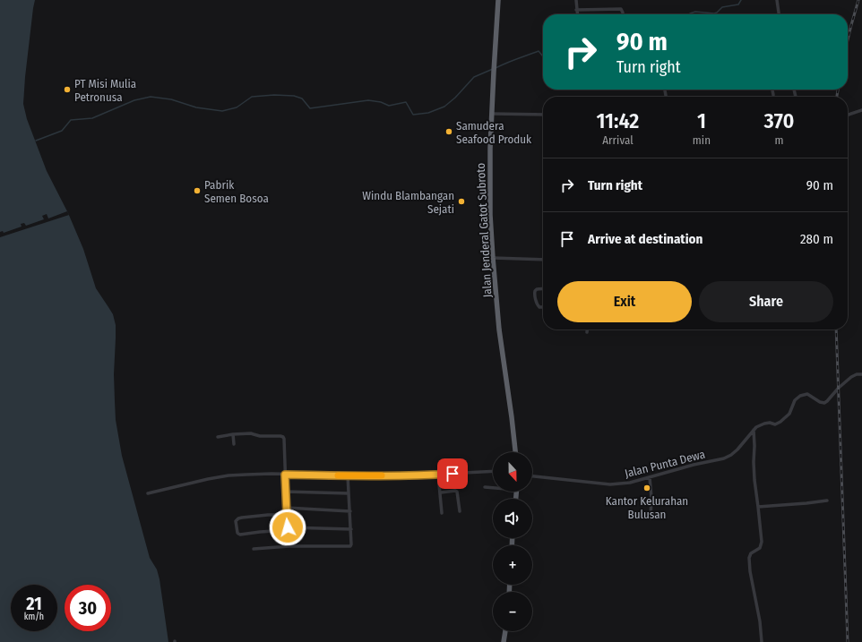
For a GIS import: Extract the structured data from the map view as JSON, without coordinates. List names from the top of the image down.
{
  "streets": {
    "highway": ["Jalan Jenderal Gatot Subroto"],
    "street": ["Jalan Punta Dewa"]
  },
  "places": [
    "PT Misi Mulia Petronusa",
    "Samudera Seafood Produk",
    "Pabrik Semen Bosoa",
    "Windu Blambangan Sejati",
    "Kantor Kelurahan Bulusan"
  ],
  "north": "bottom",
  "page": {
    "turn": ["90 m", "Turn right"],
    "eta": [
      "11:42",
      "Arrival",
      "1",
      "min",
      "370",
      "m"
    ],
    "list": [
      {
        "name": "Turn right",
        "value": "90 m"
      },
      {
        "name": "Arrive at destination",
        "value": "280 m"
      }
    ],
    "buttons": ["Exit", "Share"],
    "map_buttons": ["+", "−"],
    "speed": "21 km/h",
    "limit": "30"
  }
}
